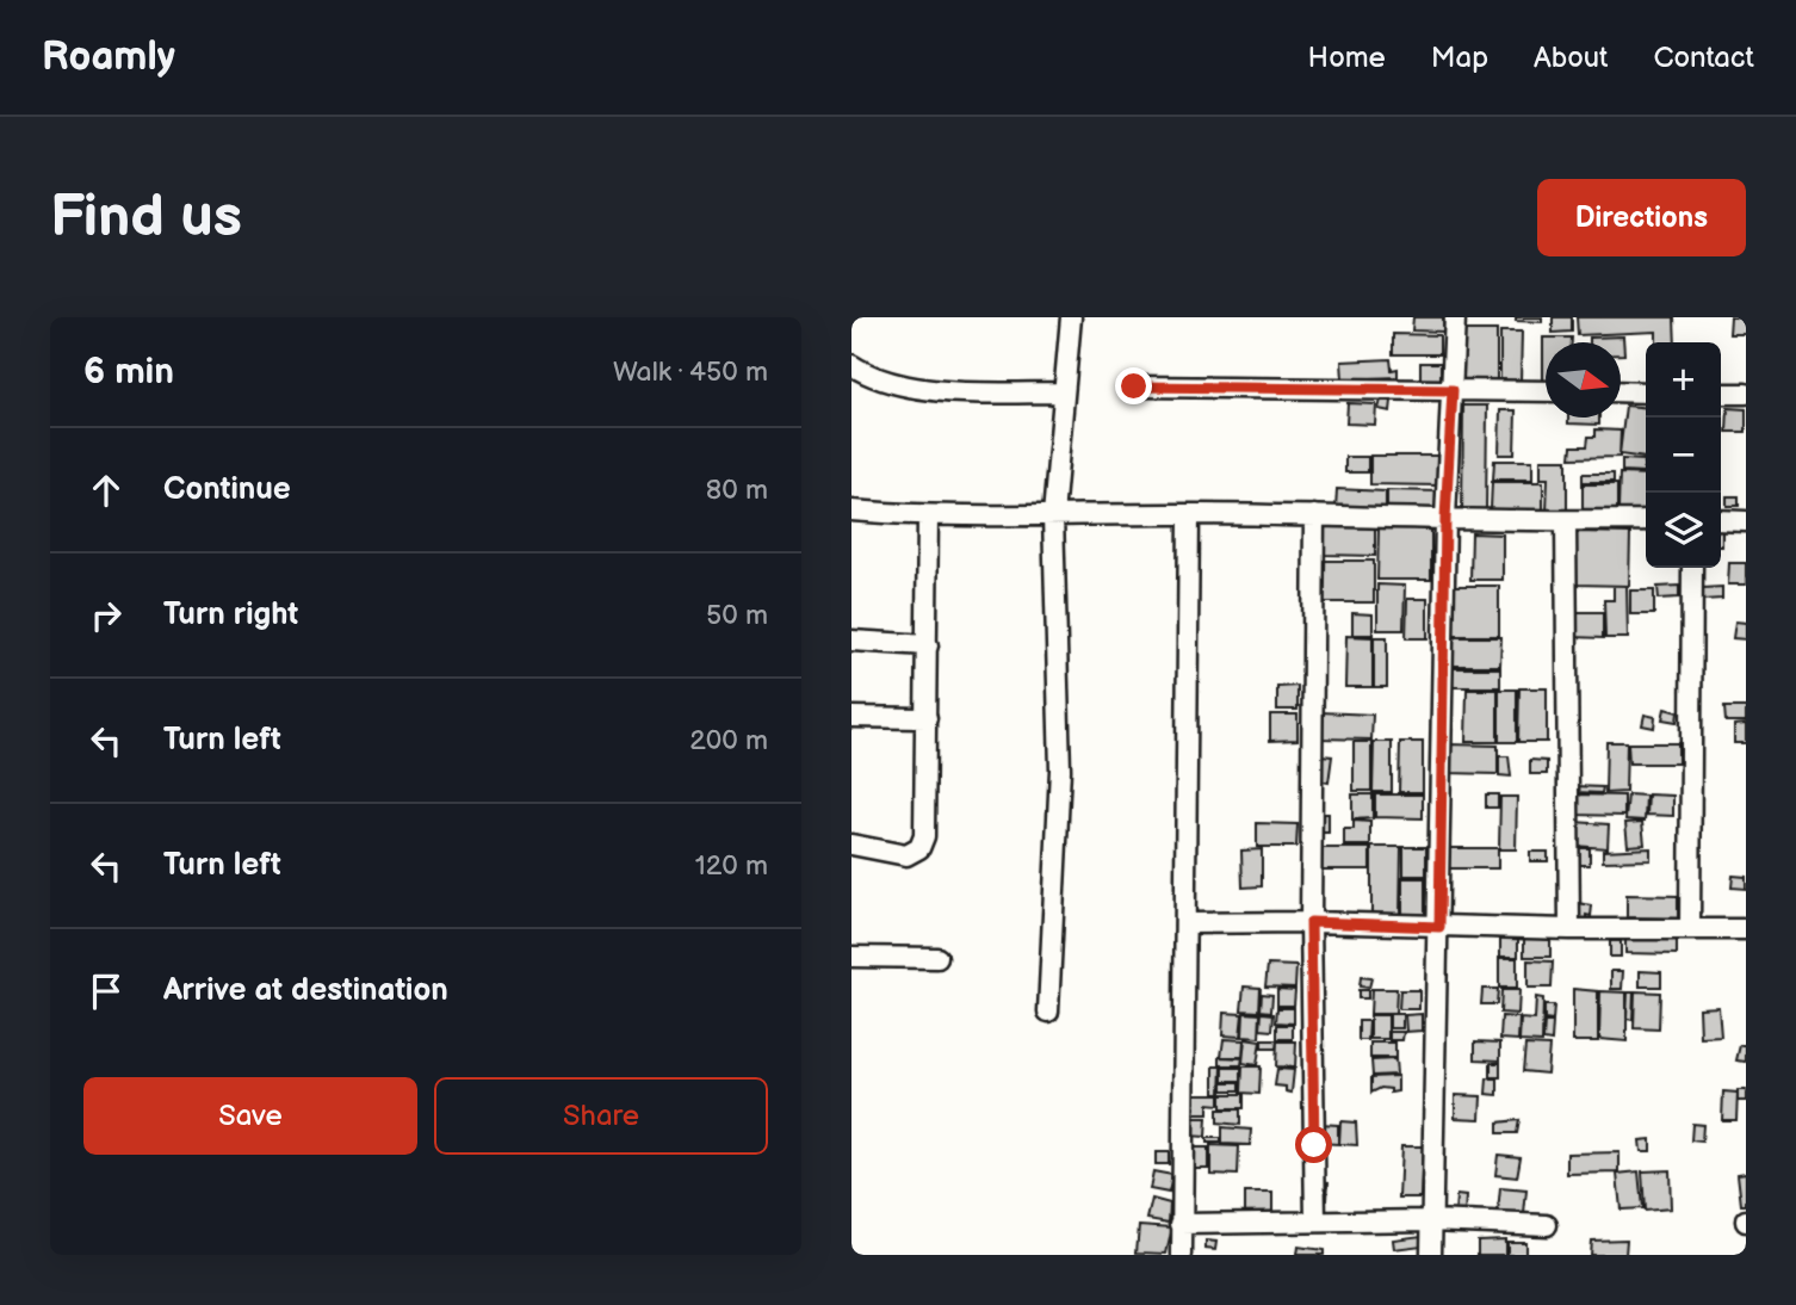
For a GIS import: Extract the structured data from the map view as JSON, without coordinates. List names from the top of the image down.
{
  "north": "right",
  "page": {
    "header": "Roamly",
    "nav": [
      "Home",
      "Map",
      "About",
      "Contact"
    ],
    "buttons": [
      "Directions",
      ["Save", "Share"]
    ],
    "title": "Find us",
    "heading": ["6 min", "Walk · 450 m"],
    "map_buttons": ["+", "−"],
    "list": [
      ["Continue", "80 m"],
      ["Turn right", "50 m"],
      ["Turn left", "200 m"],
      ["Turn left", "120 m"],
      "Arrive at destination"
    ]
  }
}
